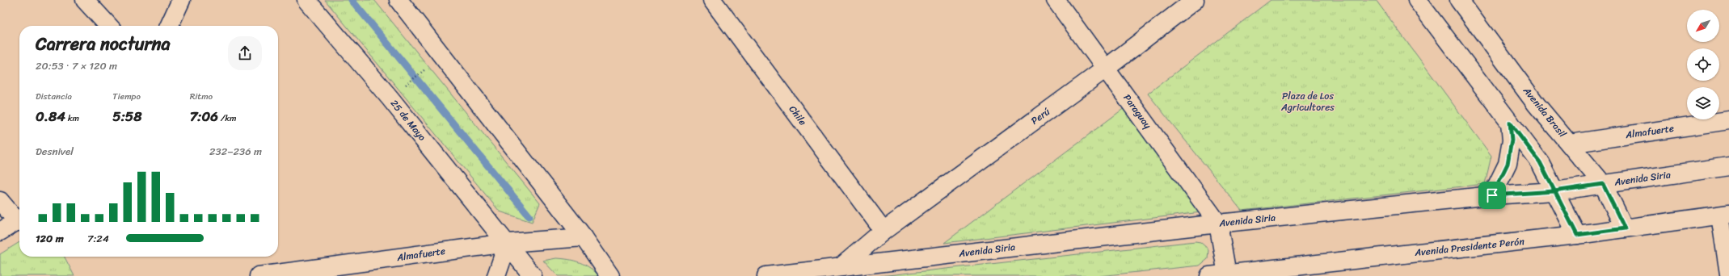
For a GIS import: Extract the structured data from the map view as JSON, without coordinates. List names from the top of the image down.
{
  "streets": {
    "street": [
      "Paraguay",
      "Avenida Brasil",
      "Chile",
      "Perú",
      "25 de Mayo",
      "Almafuerte",
      "Avenida Siria",
      "Avenida Presidente Perón"
    ]
  },
  "crossings": [
    ["Paraguay", "Perú"],
    ["Paraguay", "Avenida Siria"],
    ["Avenida Brasil", "Almafuerte"],
    ["Avenida Brasil", "Avenida Siria"],
    ["Avenida Brasil", "Avenida Presidente Perón"],
    ["Chile", "Perú"],
    ["Perú", "Avenida Siria"],
    ["25 de Mayo", "Almafuerte"]
  ],
  "parks": ["Plaza de Los Agricultores"],
  "north": "bottom left",
  "page": {
    "heading": ["Carrera nocturna", "20:53 · 7 × 120 m"],
    "stats": [
      ["Distancia", "0.84 km"],
      ["Tiempo", "5:58"],
      ["Ritmo", "7:06 /km"]
    ],
    "chart": ["Desnivel", "232–236 m"],
    "list": [
      {
        "name": "120 m",
        "note": "7:24"
      }
    ]
  }
}
